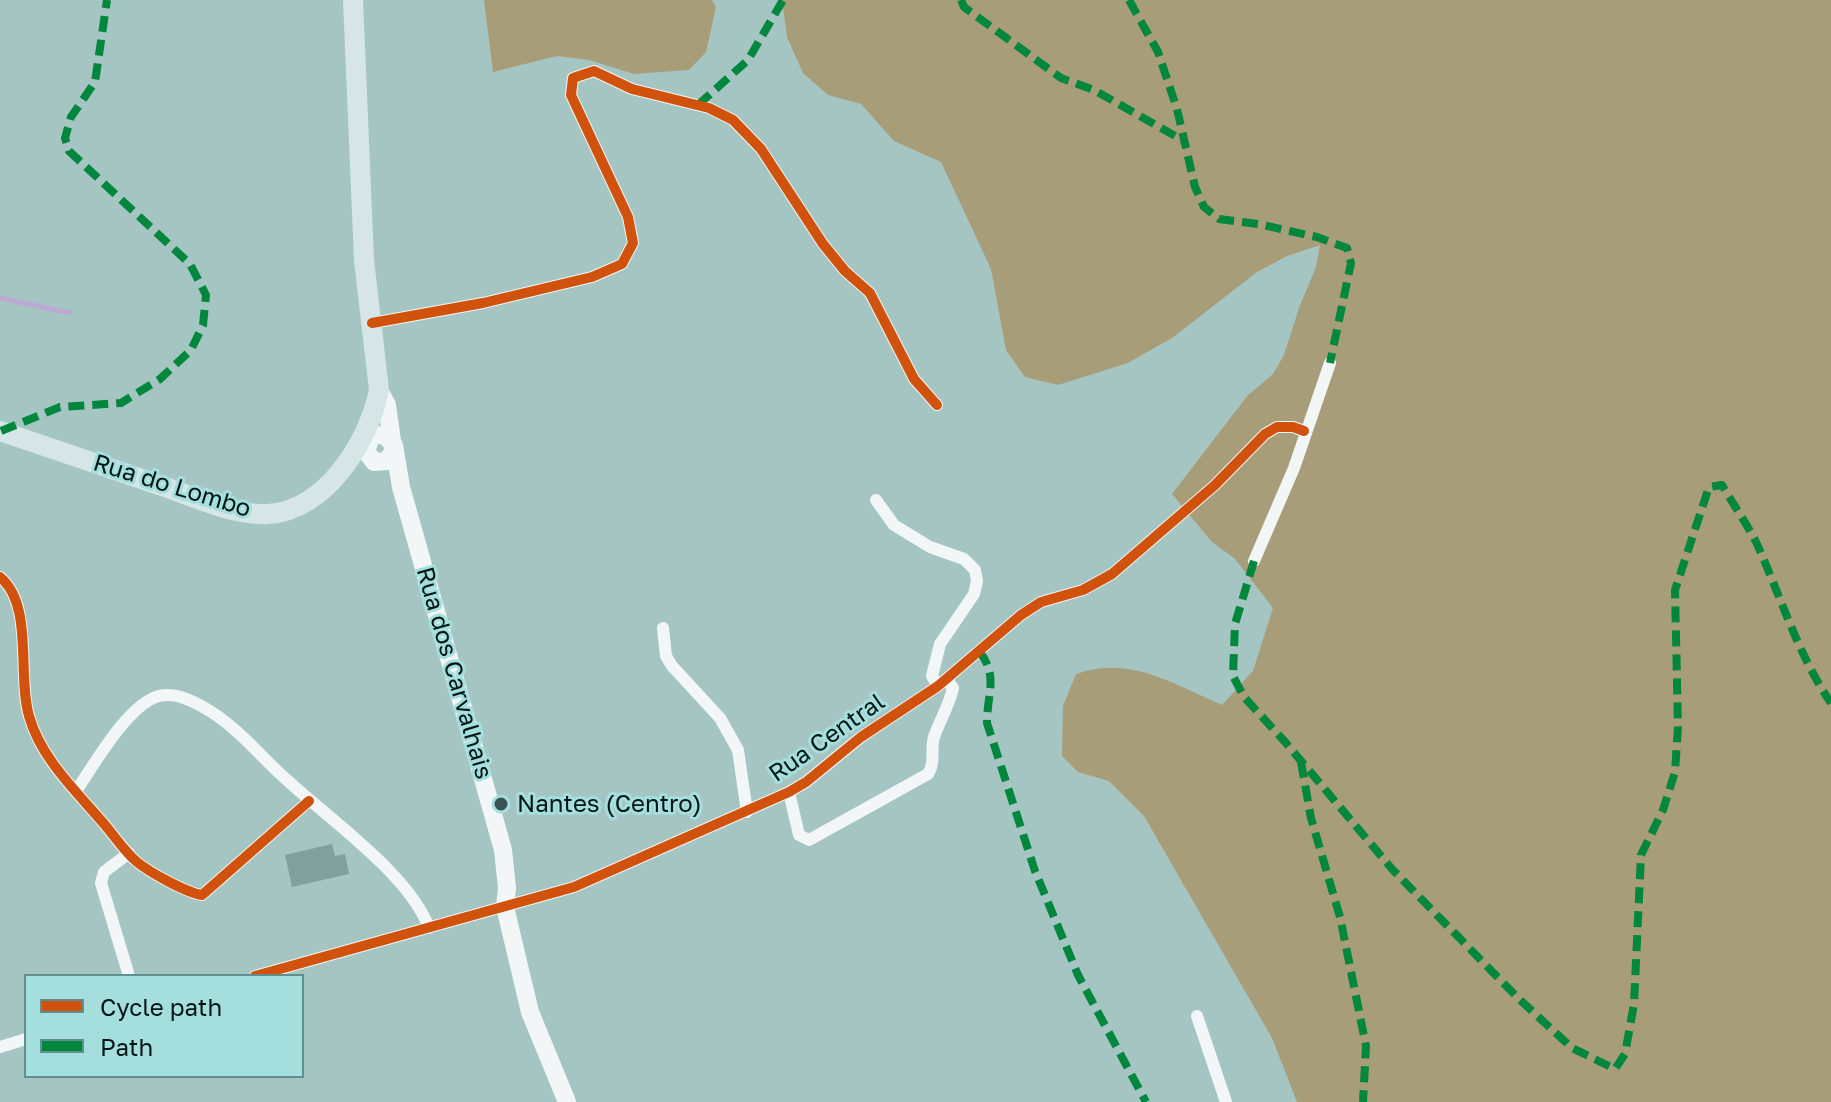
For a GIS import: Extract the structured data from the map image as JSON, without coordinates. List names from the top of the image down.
{
  "streets": {
    "main road": ["Rua do Lombo", "Rua dos Carvalhais"],
    "street": ["Rua Central"]
  },
  "crossings": [
    ["Rua do Lombo", "Rua dos Carvalhais"],
    ["Rua dos Carvalhais", "Rua Central"]
  ],
  "places": ["Nantes (Centro)"],
  "legend": ["Cycle path", "Path"]
}
